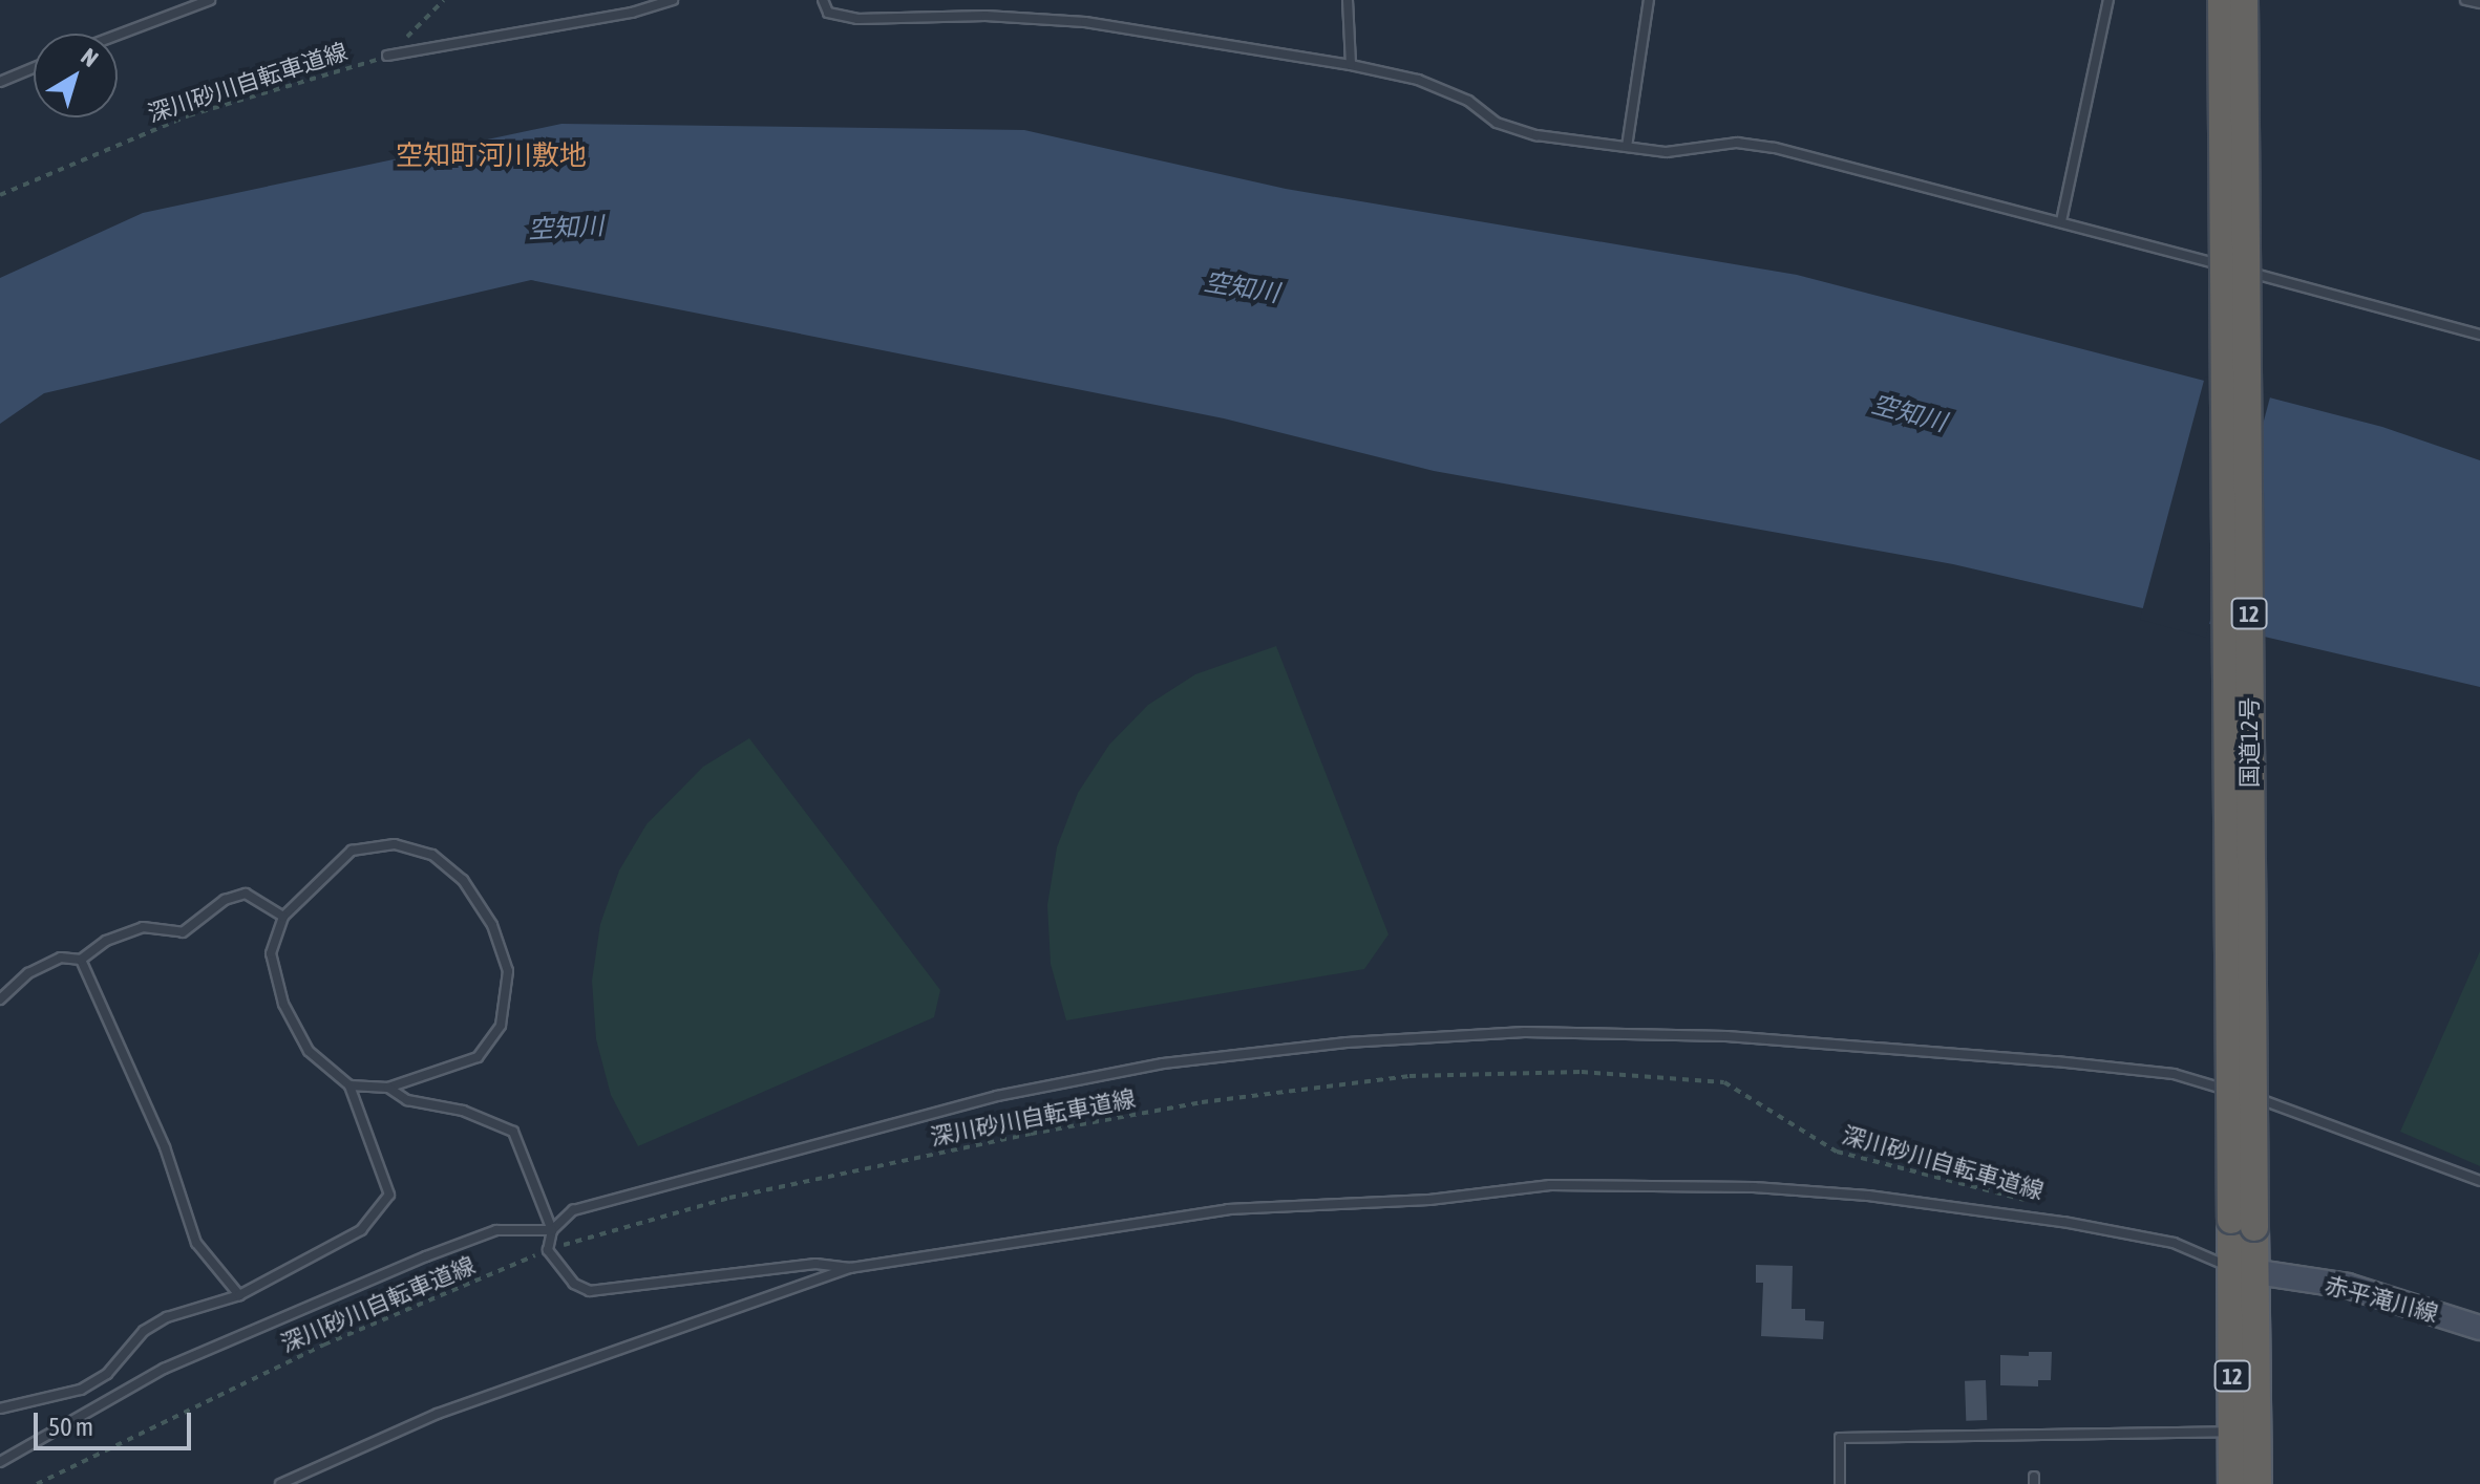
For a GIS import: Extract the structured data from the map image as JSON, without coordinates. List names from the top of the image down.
{
  "streets": {
    "highway": ["12", "国道12号"],
    "main road": ["赤平滝川線"],
    "path": ["深川砂川自転車道線"]
  },
  "crossings": [
    ["国道12号", "赤平滝川線"]
  ],
  "districts": ["空知町河川敷地"],
  "water": ["空知川"],
  "scale_bar": "50 m",
  "north": "top right"
}
